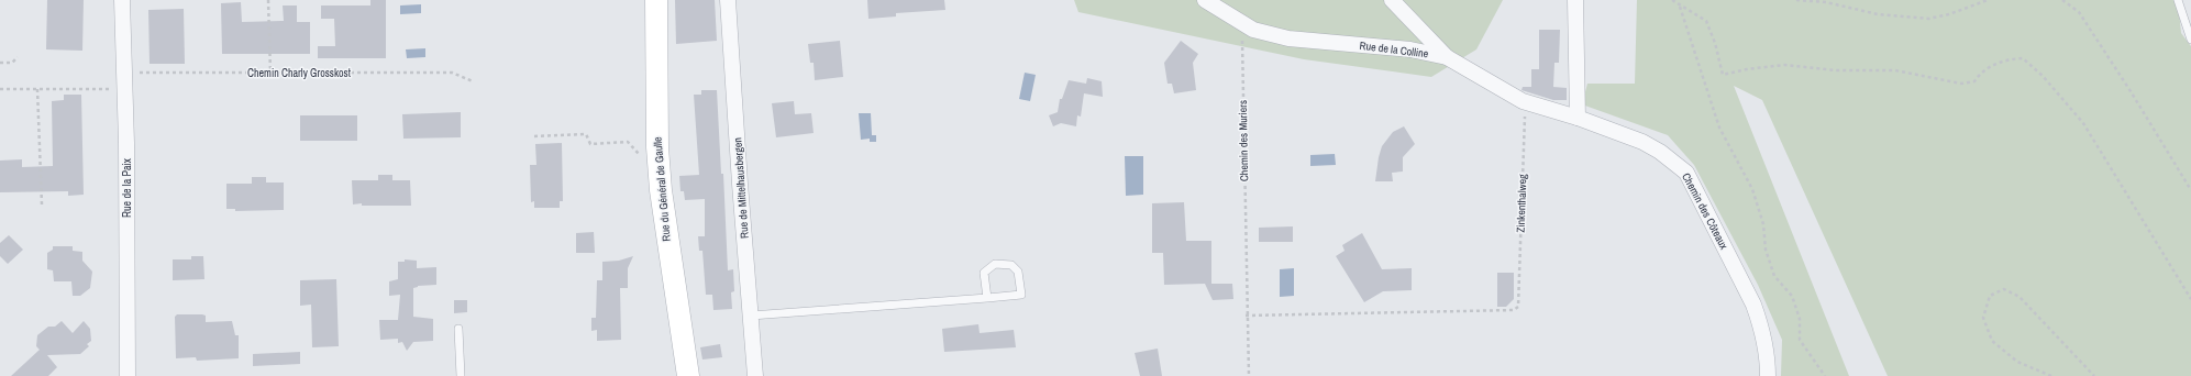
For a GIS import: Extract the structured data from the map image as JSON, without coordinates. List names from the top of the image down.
{
  "streets": {
    "street": [
      "Rue de la Colline",
      "Rue de la Paix",
      "Rue de Mittelhausbergen",
      "Rue du Général de Gaulle",
      "Chemin des Côteaux"
    ],
    "path": ["Chemin Charly Grosskost", "Chemin des Muriers", "Zinkenthalweg"]
  },
  "crossings": [
    ["Rue de la Colline", "Chemin des Muriers"],
    ["Rue de la Colline", "Zinkenthalweg"],
    ["Rue de la Colline", "Chemin des Côteaux"],
    ["Chemin Charly Grosskost", "Rue de la Paix"],
    ["Chemin des Muriers", "Zinkenthalweg"]
  ]
}
